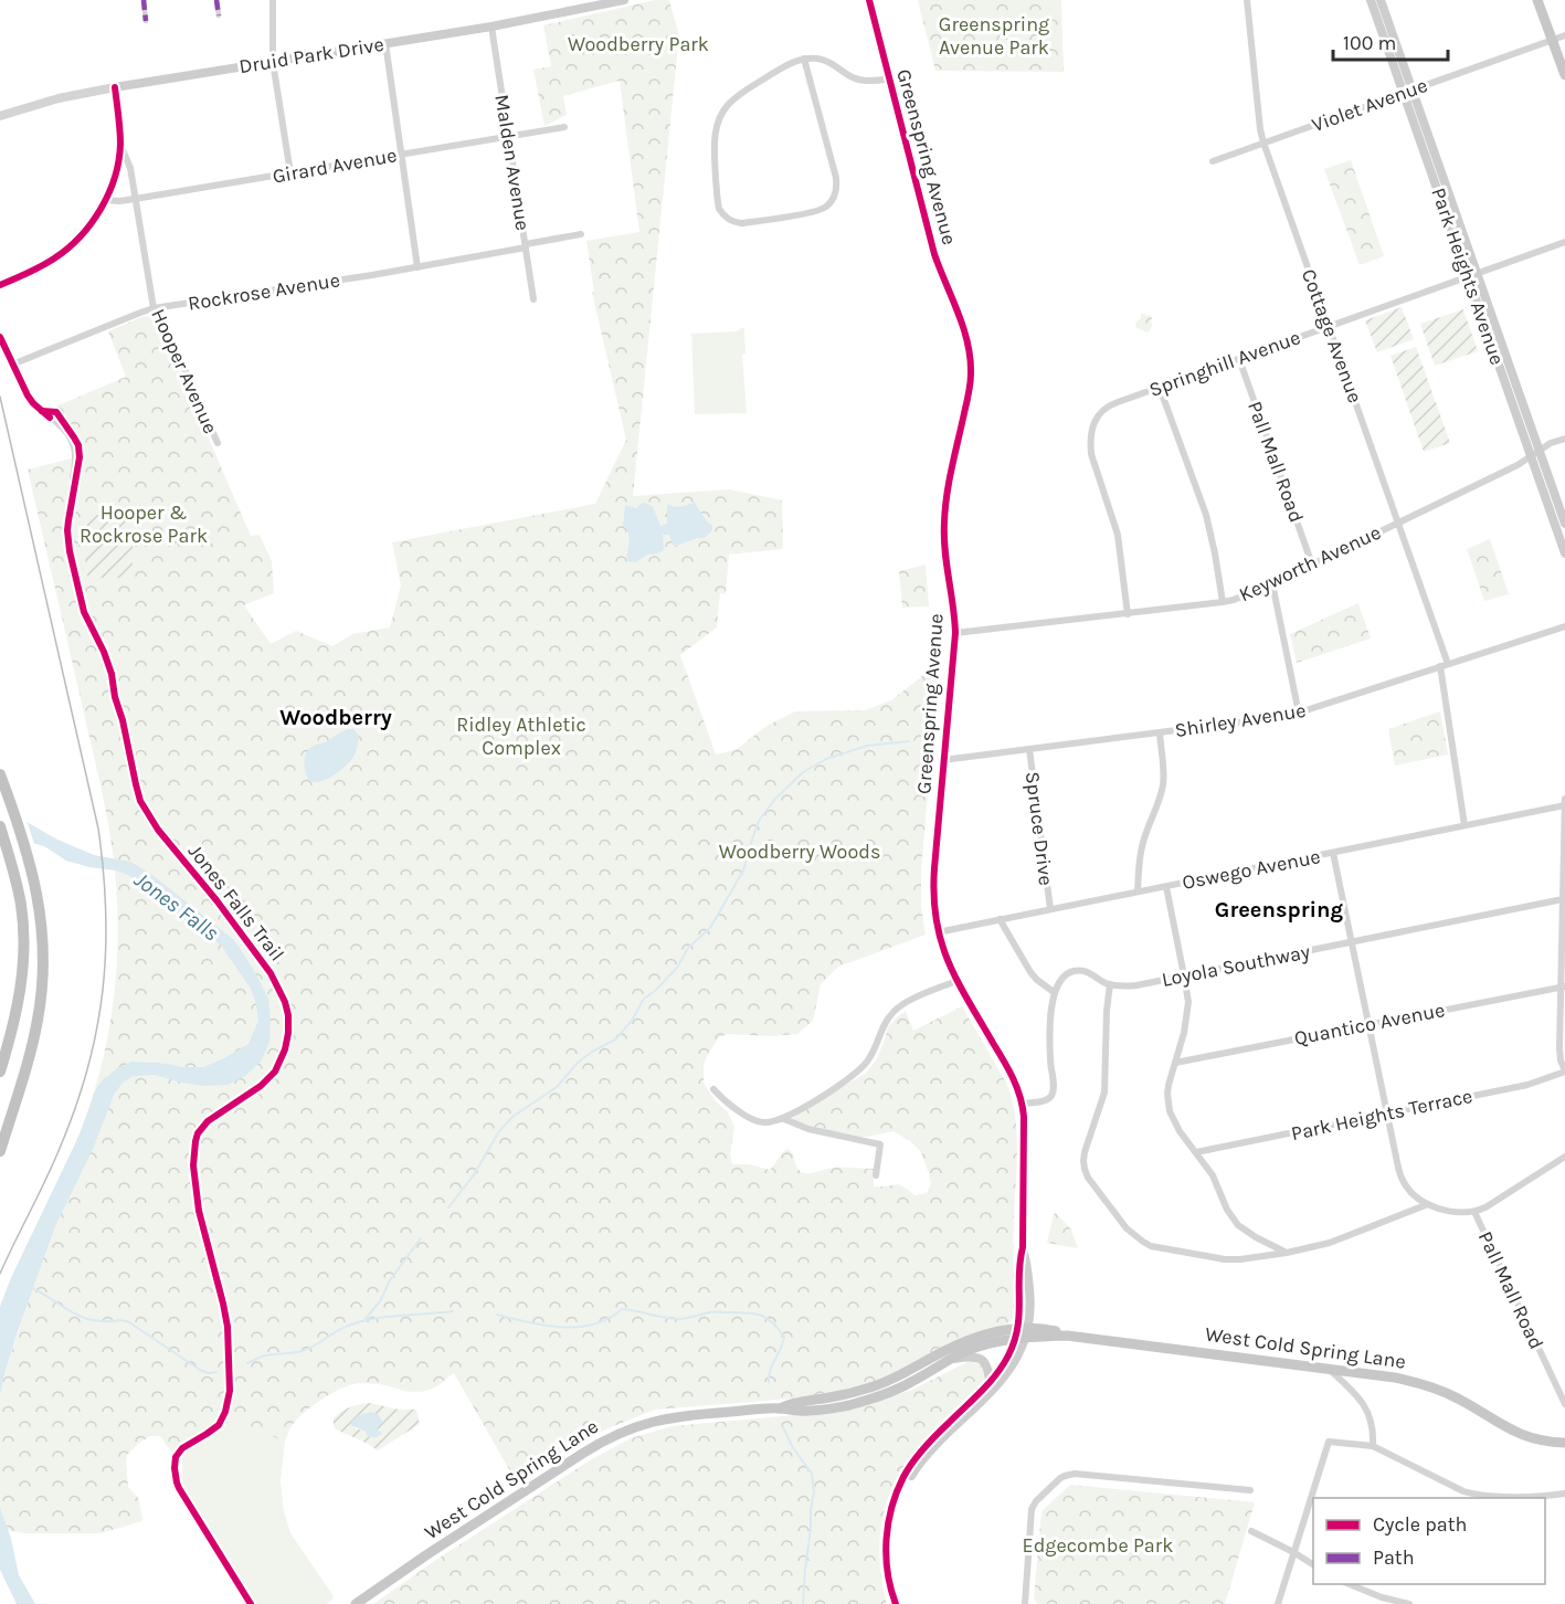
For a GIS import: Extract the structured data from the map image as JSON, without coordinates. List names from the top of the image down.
{
  "streets": {
    "main road": [
      "Druid Park Drive",
      "Greenspring Avenue",
      "Park Heights Avenue",
      "West Cold Spring Lane"
    ],
    "street": [
      "Violet Avenue",
      "Malden Avenue",
      "Girard Avenue",
      "Rockrose Avenue",
      "Cottage Avenue",
      "Springhill Avenue",
      "Hooper Avenue",
      "Pall Mall Road",
      "Keyworth Avenue",
      "Shirley Avenue",
      "Spruce Drive",
      "Oswego Avenue",
      "Loyola Southway",
      "Quantico Avenue",
      "Park Heights Terrace"
    ],
    "cycle path": ["Jones Falls Trail"]
  },
  "crossings": [
    ["Druid Park Drive", "Malden Avenue"],
    ["Violet Avenue", "Park Heights Avenue"],
    ["Violet Avenue", "Cottage Avenue"],
    ["Greenspring Avenue", "Keyworth Avenue"],
    ["Greenspring Avenue", "Shirley Avenue"],
    ["Greenspring Avenue", "Oswego Avenue"],
    ["Greenspring Avenue", "West Cold Spring Lane"],
    ["Malden Avenue", "Girard Avenue"],
    ["Malden Avenue", "Rockrose Avenue"],
    ["Girard Avenue", "Hooper Avenue"],
    ["Park Heights Avenue", "Springhill Avenue"],
    ["Park Heights Avenue", "Keyworth Avenue"],
    ["Rockrose Avenue", "Hooper Avenue"],
    ["Cottage Avenue", "Springhill Avenue"],
    ["Cottage Avenue", "Keyworth Avenue"],
    ["Cottage Avenue", "Shirley Avenue"],
    ["Springhill Avenue", "Pall Mall Road"],
    ["Springhill Avenue", "Keyworth Avenue"],
    ["Pall Mall Road", "Keyworth Avenue"],
    ["Shirley Avenue", "Spruce Drive"],
    ["Spruce Drive", "Oswego Avenue"]
  ],
  "districts": ["Woodberry", "Greenspring"],
  "water": ["Jones Falls"],
  "parks": [
    "Greenspring Avenue Park",
    "Woodberry Park",
    "Hooper & Rockrose Park",
    "Ridley Athletic Complex",
    "Woodberry Woods",
    "Edgecombe Park"
  ],
  "legend": ["Cycle path", "Path"],
  "scale_bar": "100 m"
}
